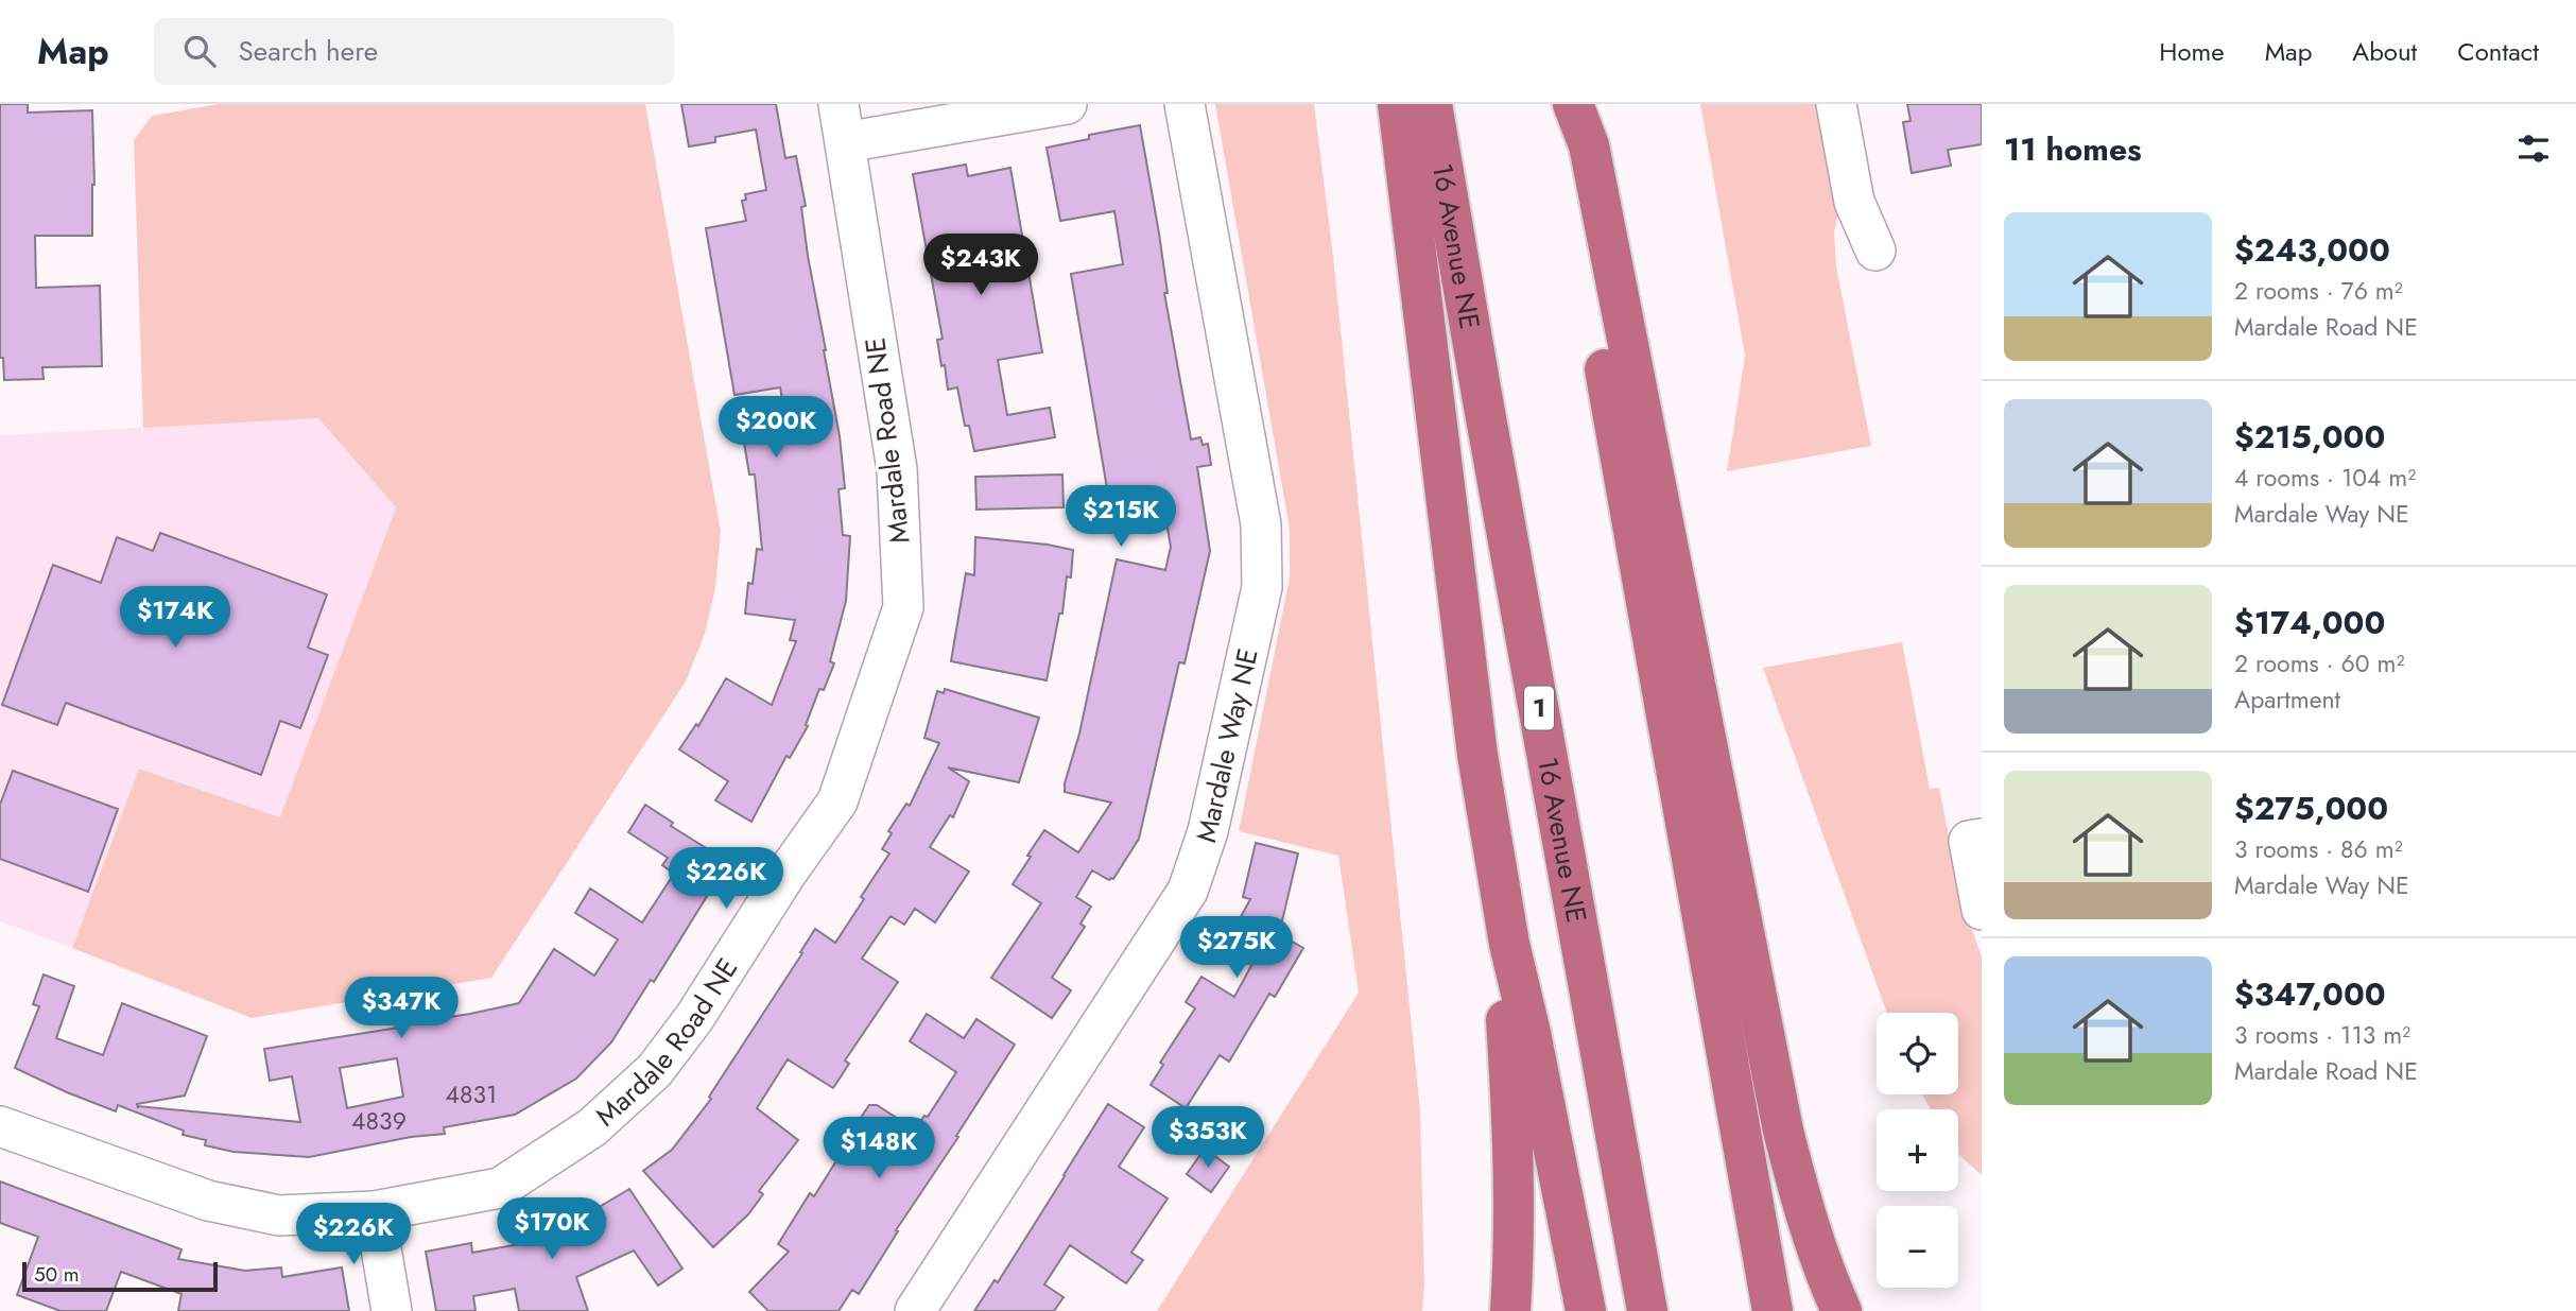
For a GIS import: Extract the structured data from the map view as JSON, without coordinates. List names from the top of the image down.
{
  "streets": {
    "highway": ["16 Avenue NE", "1"],
    "street": ["Mardale Road NE", "Mardale Way NE"]
  },
  "house_numbers": ["4831", "4839"],
  "scale_bar": "50 m",
  "page": {
    "header": "Map",
    "search": "Search here",
    "nav": [
      "Home",
      "Map",
      "About",
      "Contact"
    ],
    "heading": "11 homes",
    "list": [
      {
        "name": "$243,000",
        "note": "2 rooms · 76 m² · Mardale Road NE"
      },
      {
        "name": "$215,000",
        "note": "4 rooms · 104 m² · Mardale Way NE"
      },
      {
        "name": "$174,000",
        "note": "2 rooms · 60 m² · Apartment"
      },
      {
        "name": "$275,000",
        "note": "3 rooms · 86 m² · Mardale Way NE"
      },
      {
        "name": "$347,000",
        "note": "3 rooms · 113 m² · Mardale Road NE"
      }
    ],
    "price": [
      "$243K",
      "$200K",
      "$215K",
      "$174K",
      "$226K",
      "$275K",
      "$347K",
      "$353K",
      "$148K",
      "$170K",
      "$226K"
    ],
    "map_buttons": ["+", "−"],
    "scale": "50 m"
  }
}
